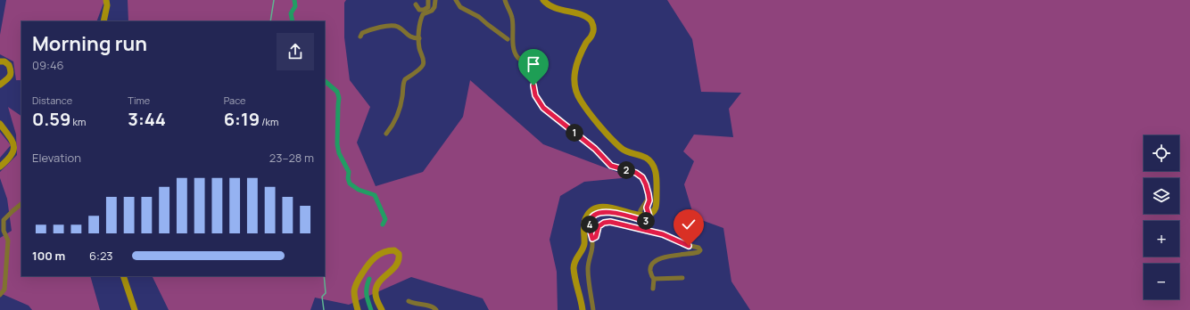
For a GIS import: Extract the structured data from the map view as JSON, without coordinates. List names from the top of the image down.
{
  "page": {
    "heading": ["Morning run", "09:46"],
    "stats": [
      ["Distance", "0.59 km"],
      ["Time", "3:44"],
      ["Pace", "6:19 /km"]
    ],
    "pins": [
      "1",
      "2",
      "3",
      "4"
    ],
    "map_buttons": ["+", "−"],
    "chart": ["Elevation", "23–28 m"],
    "list": [
      {
        "name": "100 m",
        "note": "6:23"
      }
    ]
  }
}
